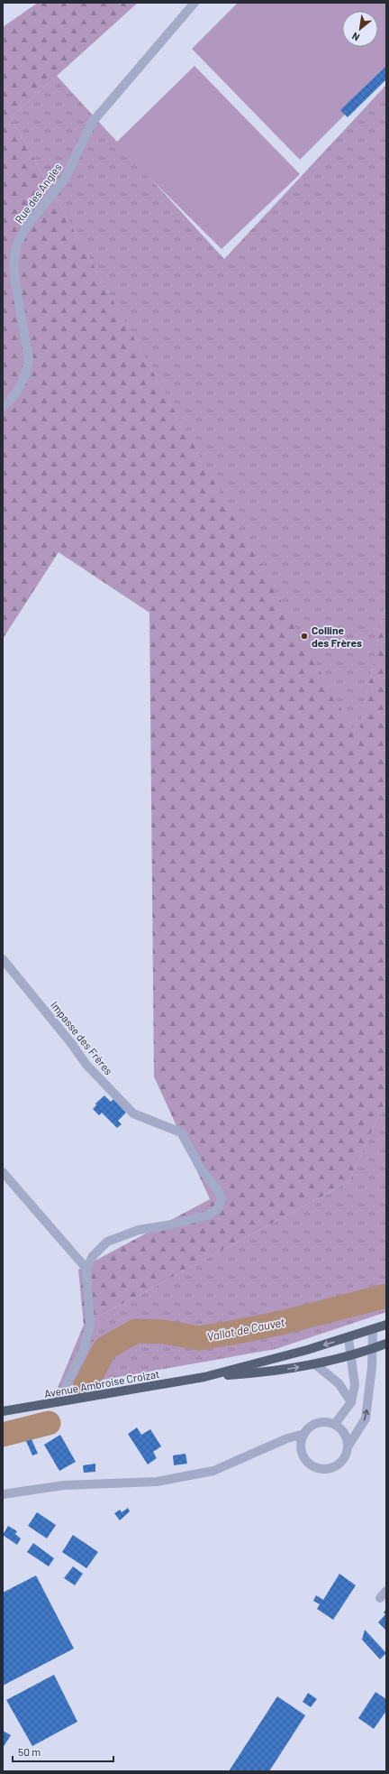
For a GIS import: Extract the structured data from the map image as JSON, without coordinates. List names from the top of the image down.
{
  "streets": {
    "main road": ["Avenue Ambroise Croizat"],
    "street": ["Rue des Angles", "Impasse des Frères"]
  },
  "water": ["Vallat de Cauvet"],
  "places": ["Colline des Frères"],
  "scale_bar": "50 m",
  "north": "bottom left"
}
